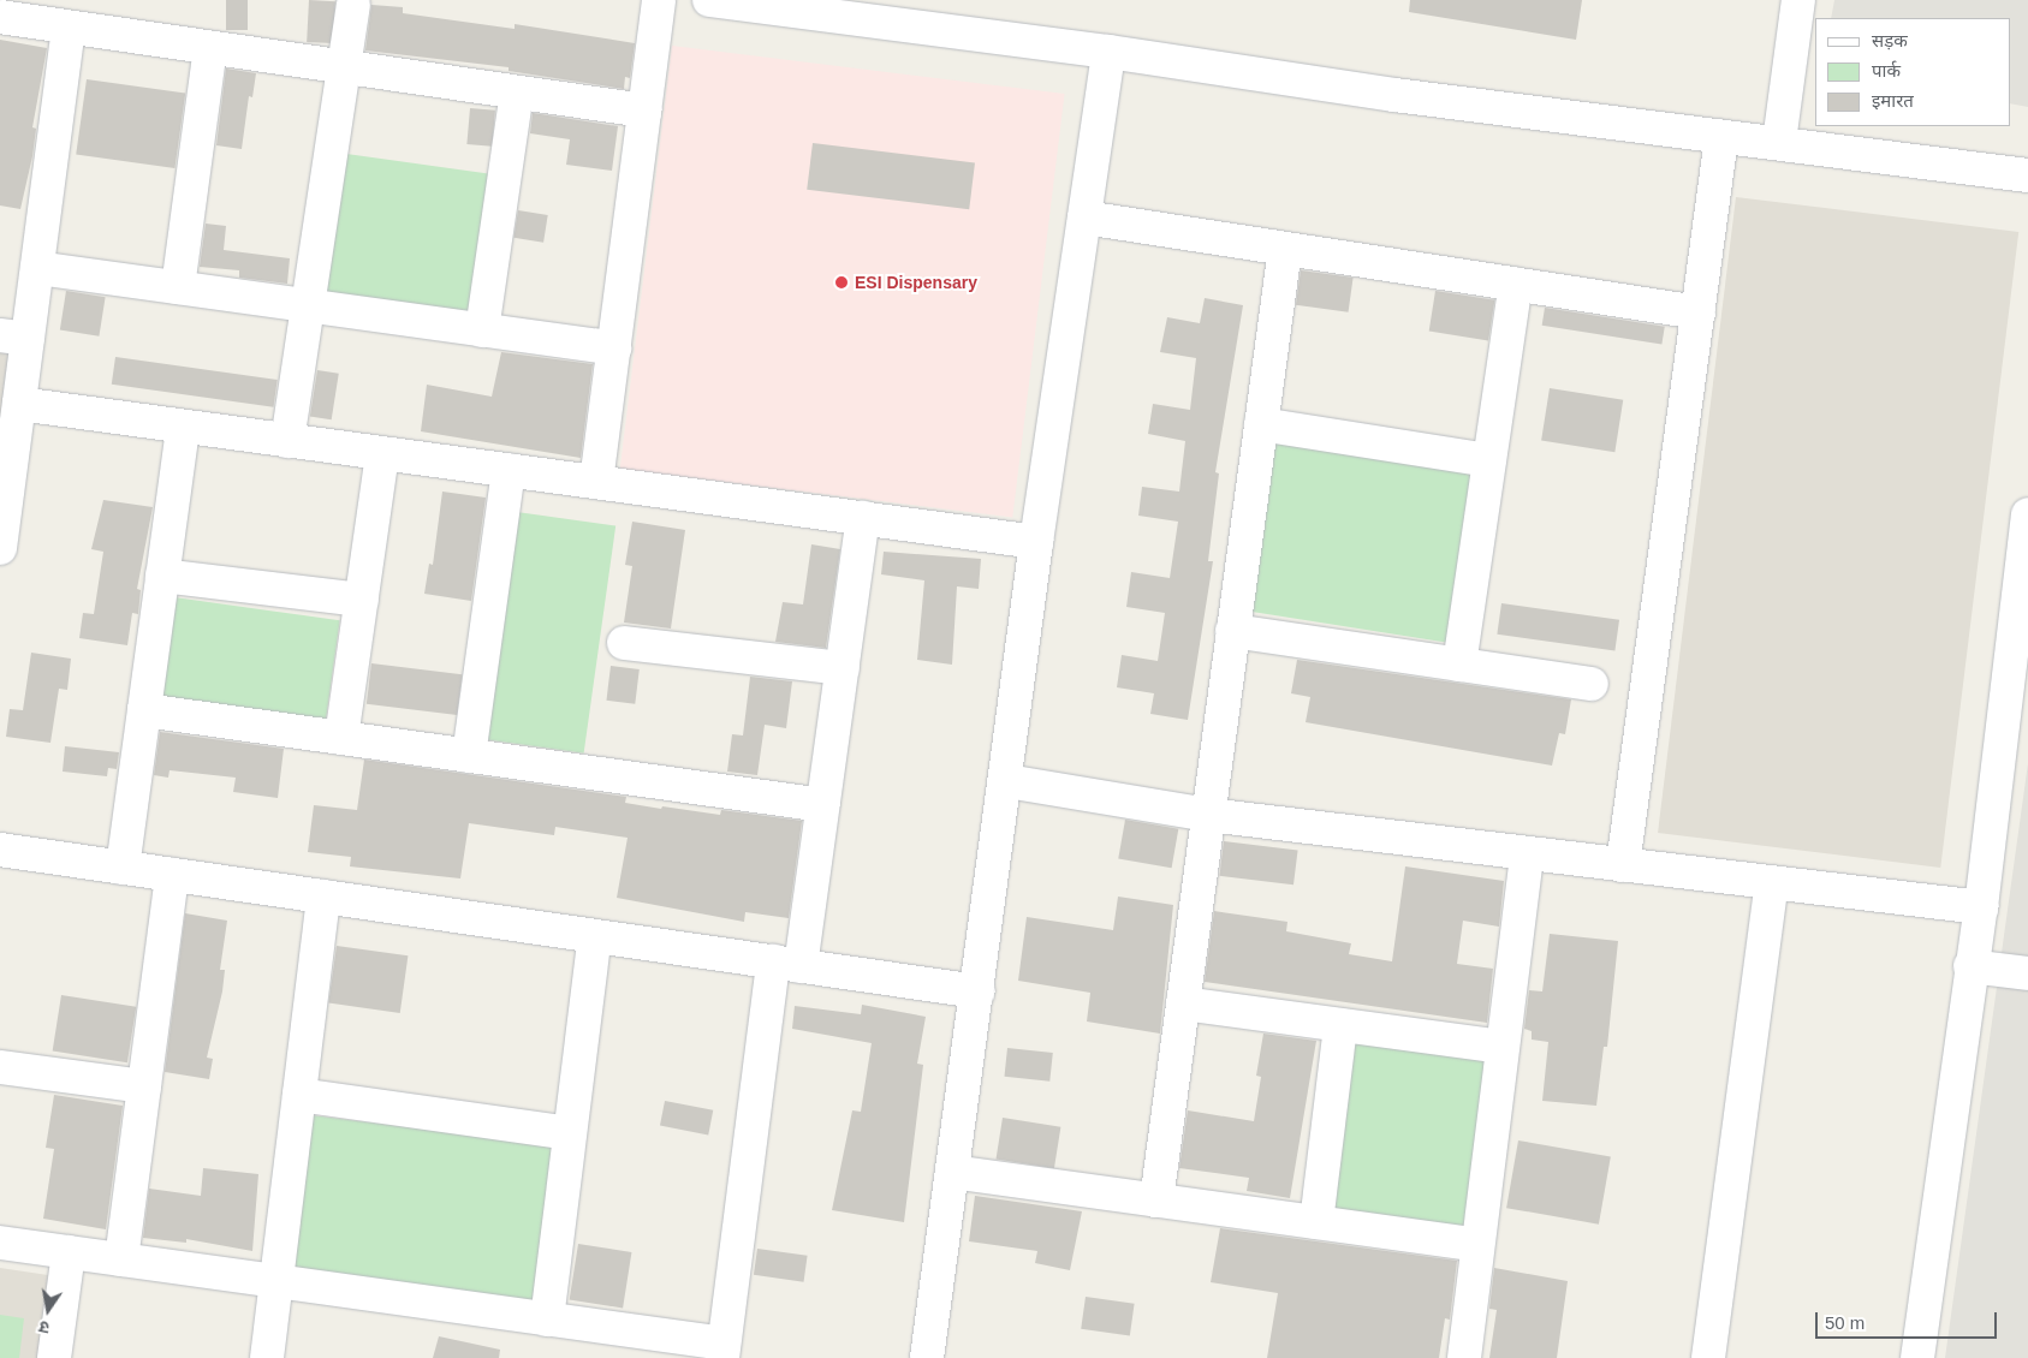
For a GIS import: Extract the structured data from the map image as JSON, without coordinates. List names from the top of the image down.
{
  "places": ["ESI Dispensary"],
  "legend": ["सड़क", "पार्क", "इमारत"],
  "scale_bar": "50 m",
  "north": "bottom"
}
